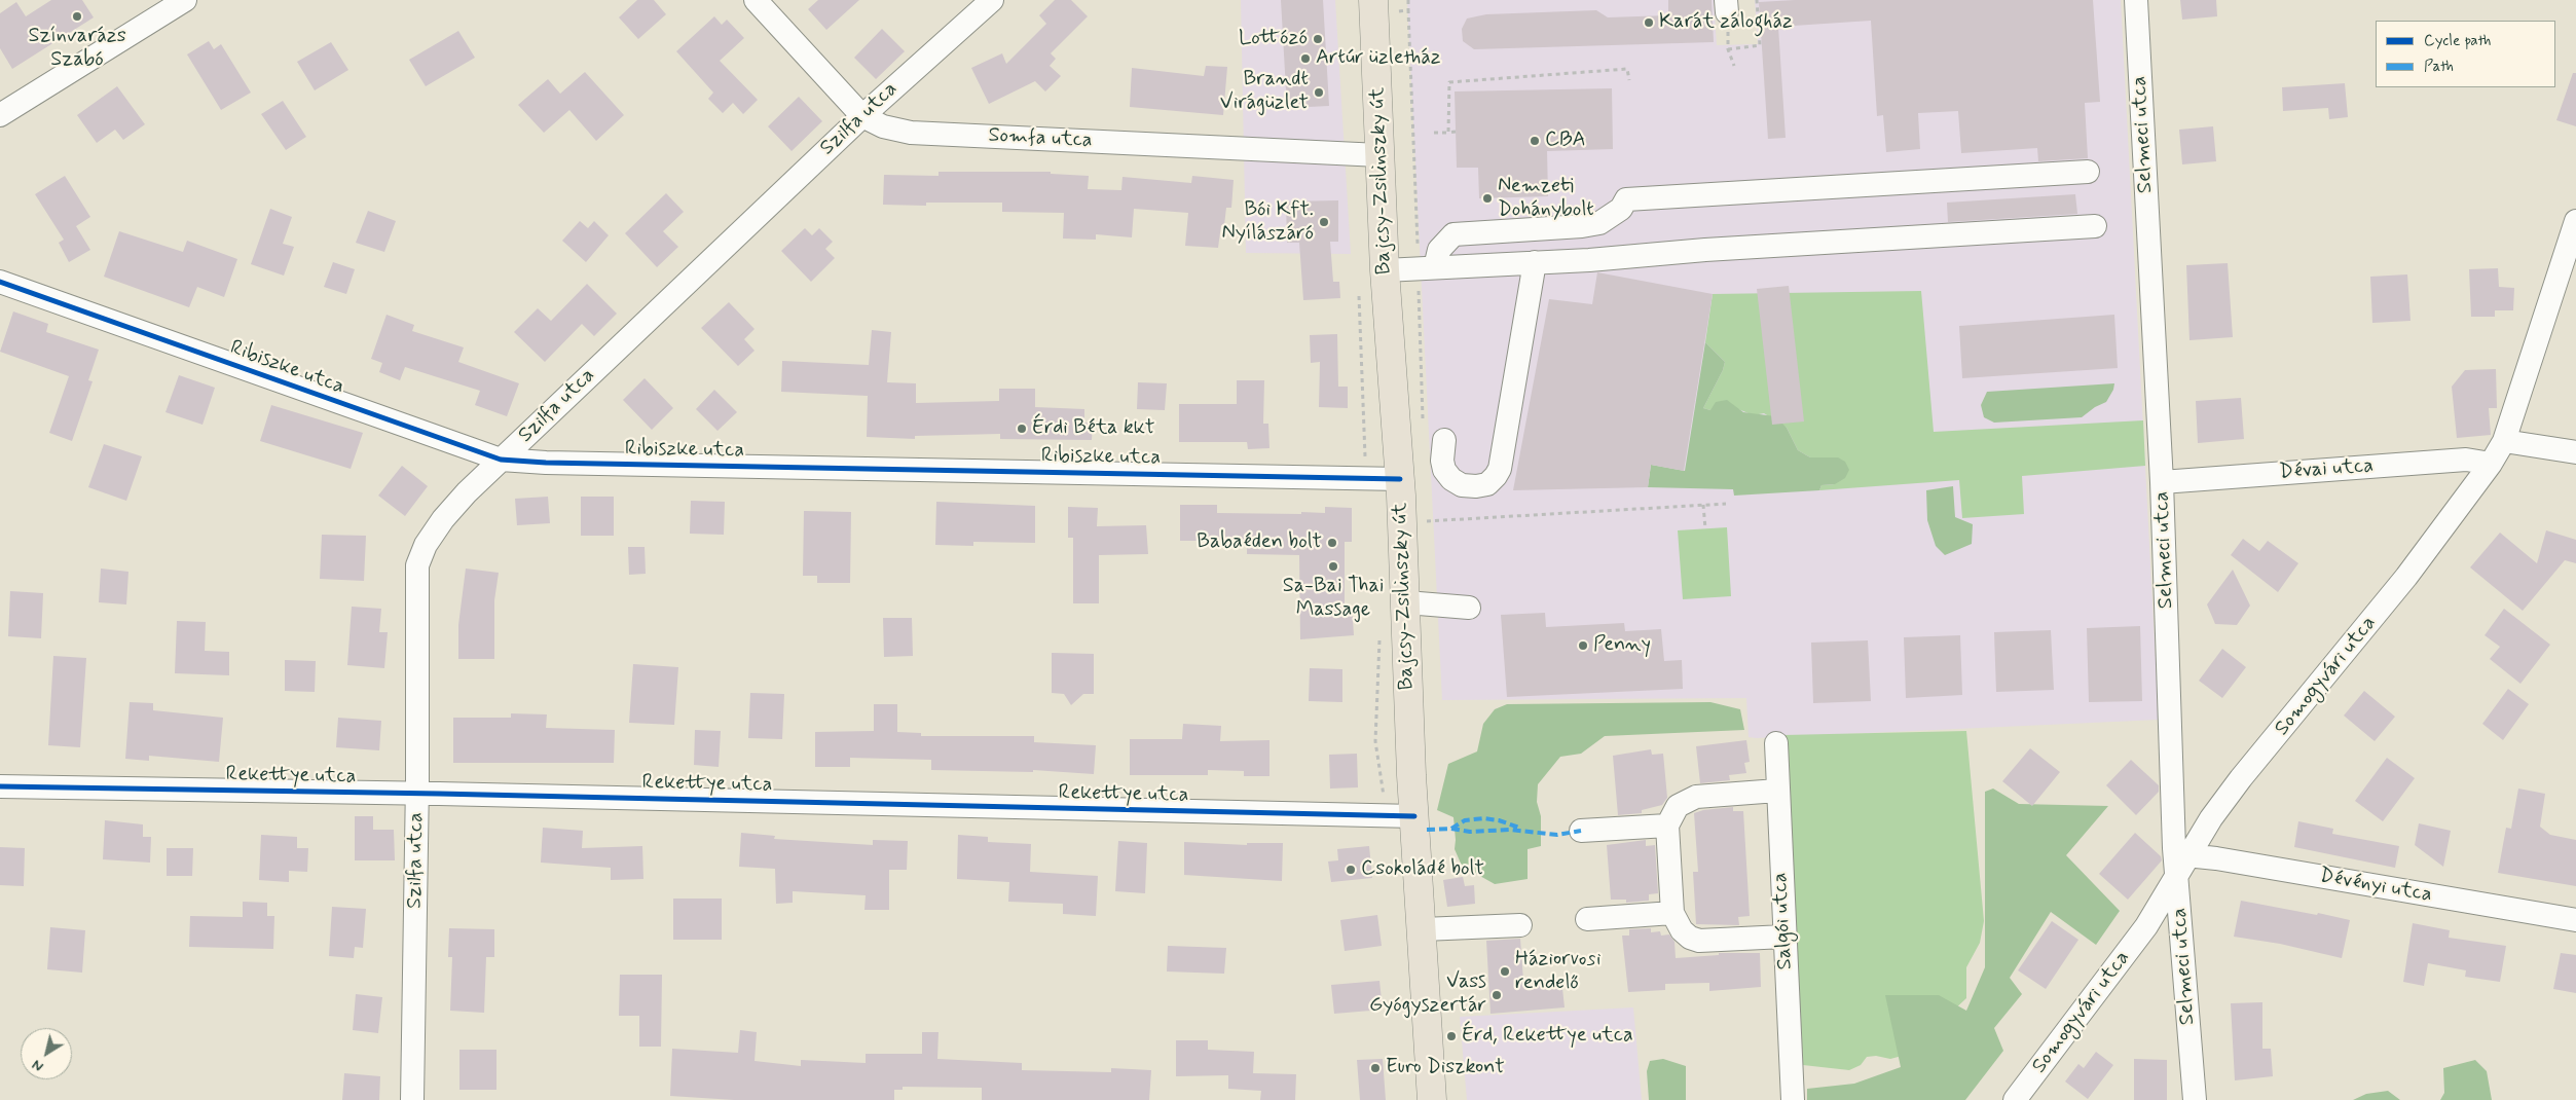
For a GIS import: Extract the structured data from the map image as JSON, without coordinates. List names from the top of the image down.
{
  "streets": {
    "main road": ["Bajcsy-Zsilinszky út"],
    "street": [
      "Szilfa utca",
      "Selmeci utca",
      "Somfa utca",
      "Ribiszke utca",
      "Dévai utca",
      "Somogyvári utca",
      "Rekettye utca",
      "Dévényi utca",
      "Salgói utca"
    ]
  },
  "crossings": [
    ["Szilfa utca", "Somfa utca"],
    ["Szilfa utca", "Ribiszke utca"],
    ["Szilfa utca", "Rekettye utca"],
    ["Selmeci utca", "Dévai utca"],
    ["Selmeci utca", "Somogyvári utca"],
    ["Selmeci utca", "Dévényi utca"],
    ["Somfa utca", "Bajcsy-Zsilinszky út"],
    ["Bajcsy-Zsilinszky út", "Ribiszke utca"],
    ["Bajcsy-Zsilinszky út", "Rekettye utca"],
    ["Dévai utca", "Somogyvári utca"],
    ["Somogyvári utca", "Dévényi utca"]
  ],
  "places": [
    "Színvarázs Szabó",
    "Karát zálogház",
    "Lottózó",
    "Artúr üzletház",
    "Brandt Virágüzlet",
    "CBA",
    "Nemzeti Dohánybolt",
    "Bói Kft. Nyílászáró",
    "Érdi Béta kkt",
    "Babaéden bolt",
    "Sa-Bai Thai Massage",
    "Penny",
    "Csokoládé bolt",
    "Háziorvosi rendelő",
    "Vass Gyógyszertár",
    "Érd, Rekettye utca",
    "Euro Diszkont"
  ],
  "legend": ["Cycle path", "Path"],
  "north": "bottom left"
}
